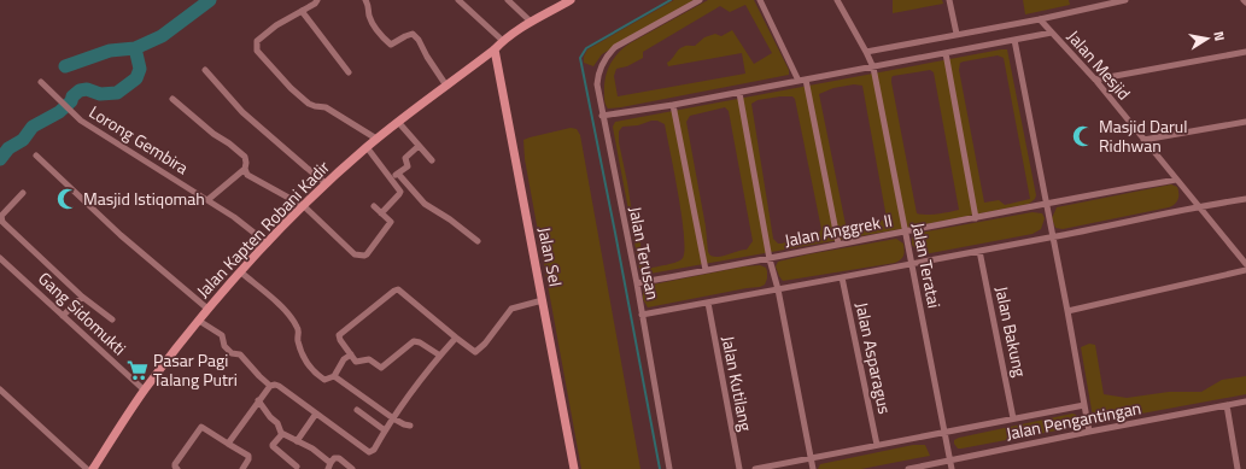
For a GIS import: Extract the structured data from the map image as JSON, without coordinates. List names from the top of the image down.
{
  "streets": {
    "main road": ["Jalan Kapten Robani Kadir", "Jalan Sel"],
    "street": [
      "Jalan Mesjid",
      "Lorong Gembira",
      "Jalan Anggrek II",
      "Jalan Terusan",
      "Jalan Teratai",
      "Gang Sidomukti",
      "Jalan Bakung",
      "Jalan Asparagus",
      "Jalan Kutilang",
      "Jalan Pengantingan"
    ]
  },
  "crossings": [
    ["Jalan Mesjid", "Jalan Anggrek II"],
    ["Lorong Gembira", "Jalan Kapten Robani Kadir"],
    ["Jalan Kapten Robani Kadir", "Jalan Sel"],
    ["Jalan Kapten Robani Kadir", "Gang Sidomukti"],
    ["Jalan Anggrek II", "Jalan Terusan"],
    ["Jalan Anggrek II", "Jalan Teratai"],
    ["Jalan Teratai", "Jalan Pengantingan"]
  ],
  "places": {
    "mosque": ["Masjid Darul Ridhwan", "Masjid Istiqomah"],
    "supermarket": ["Pasar Pagi Talang Putri"]
  },
  "north": "right"
}
